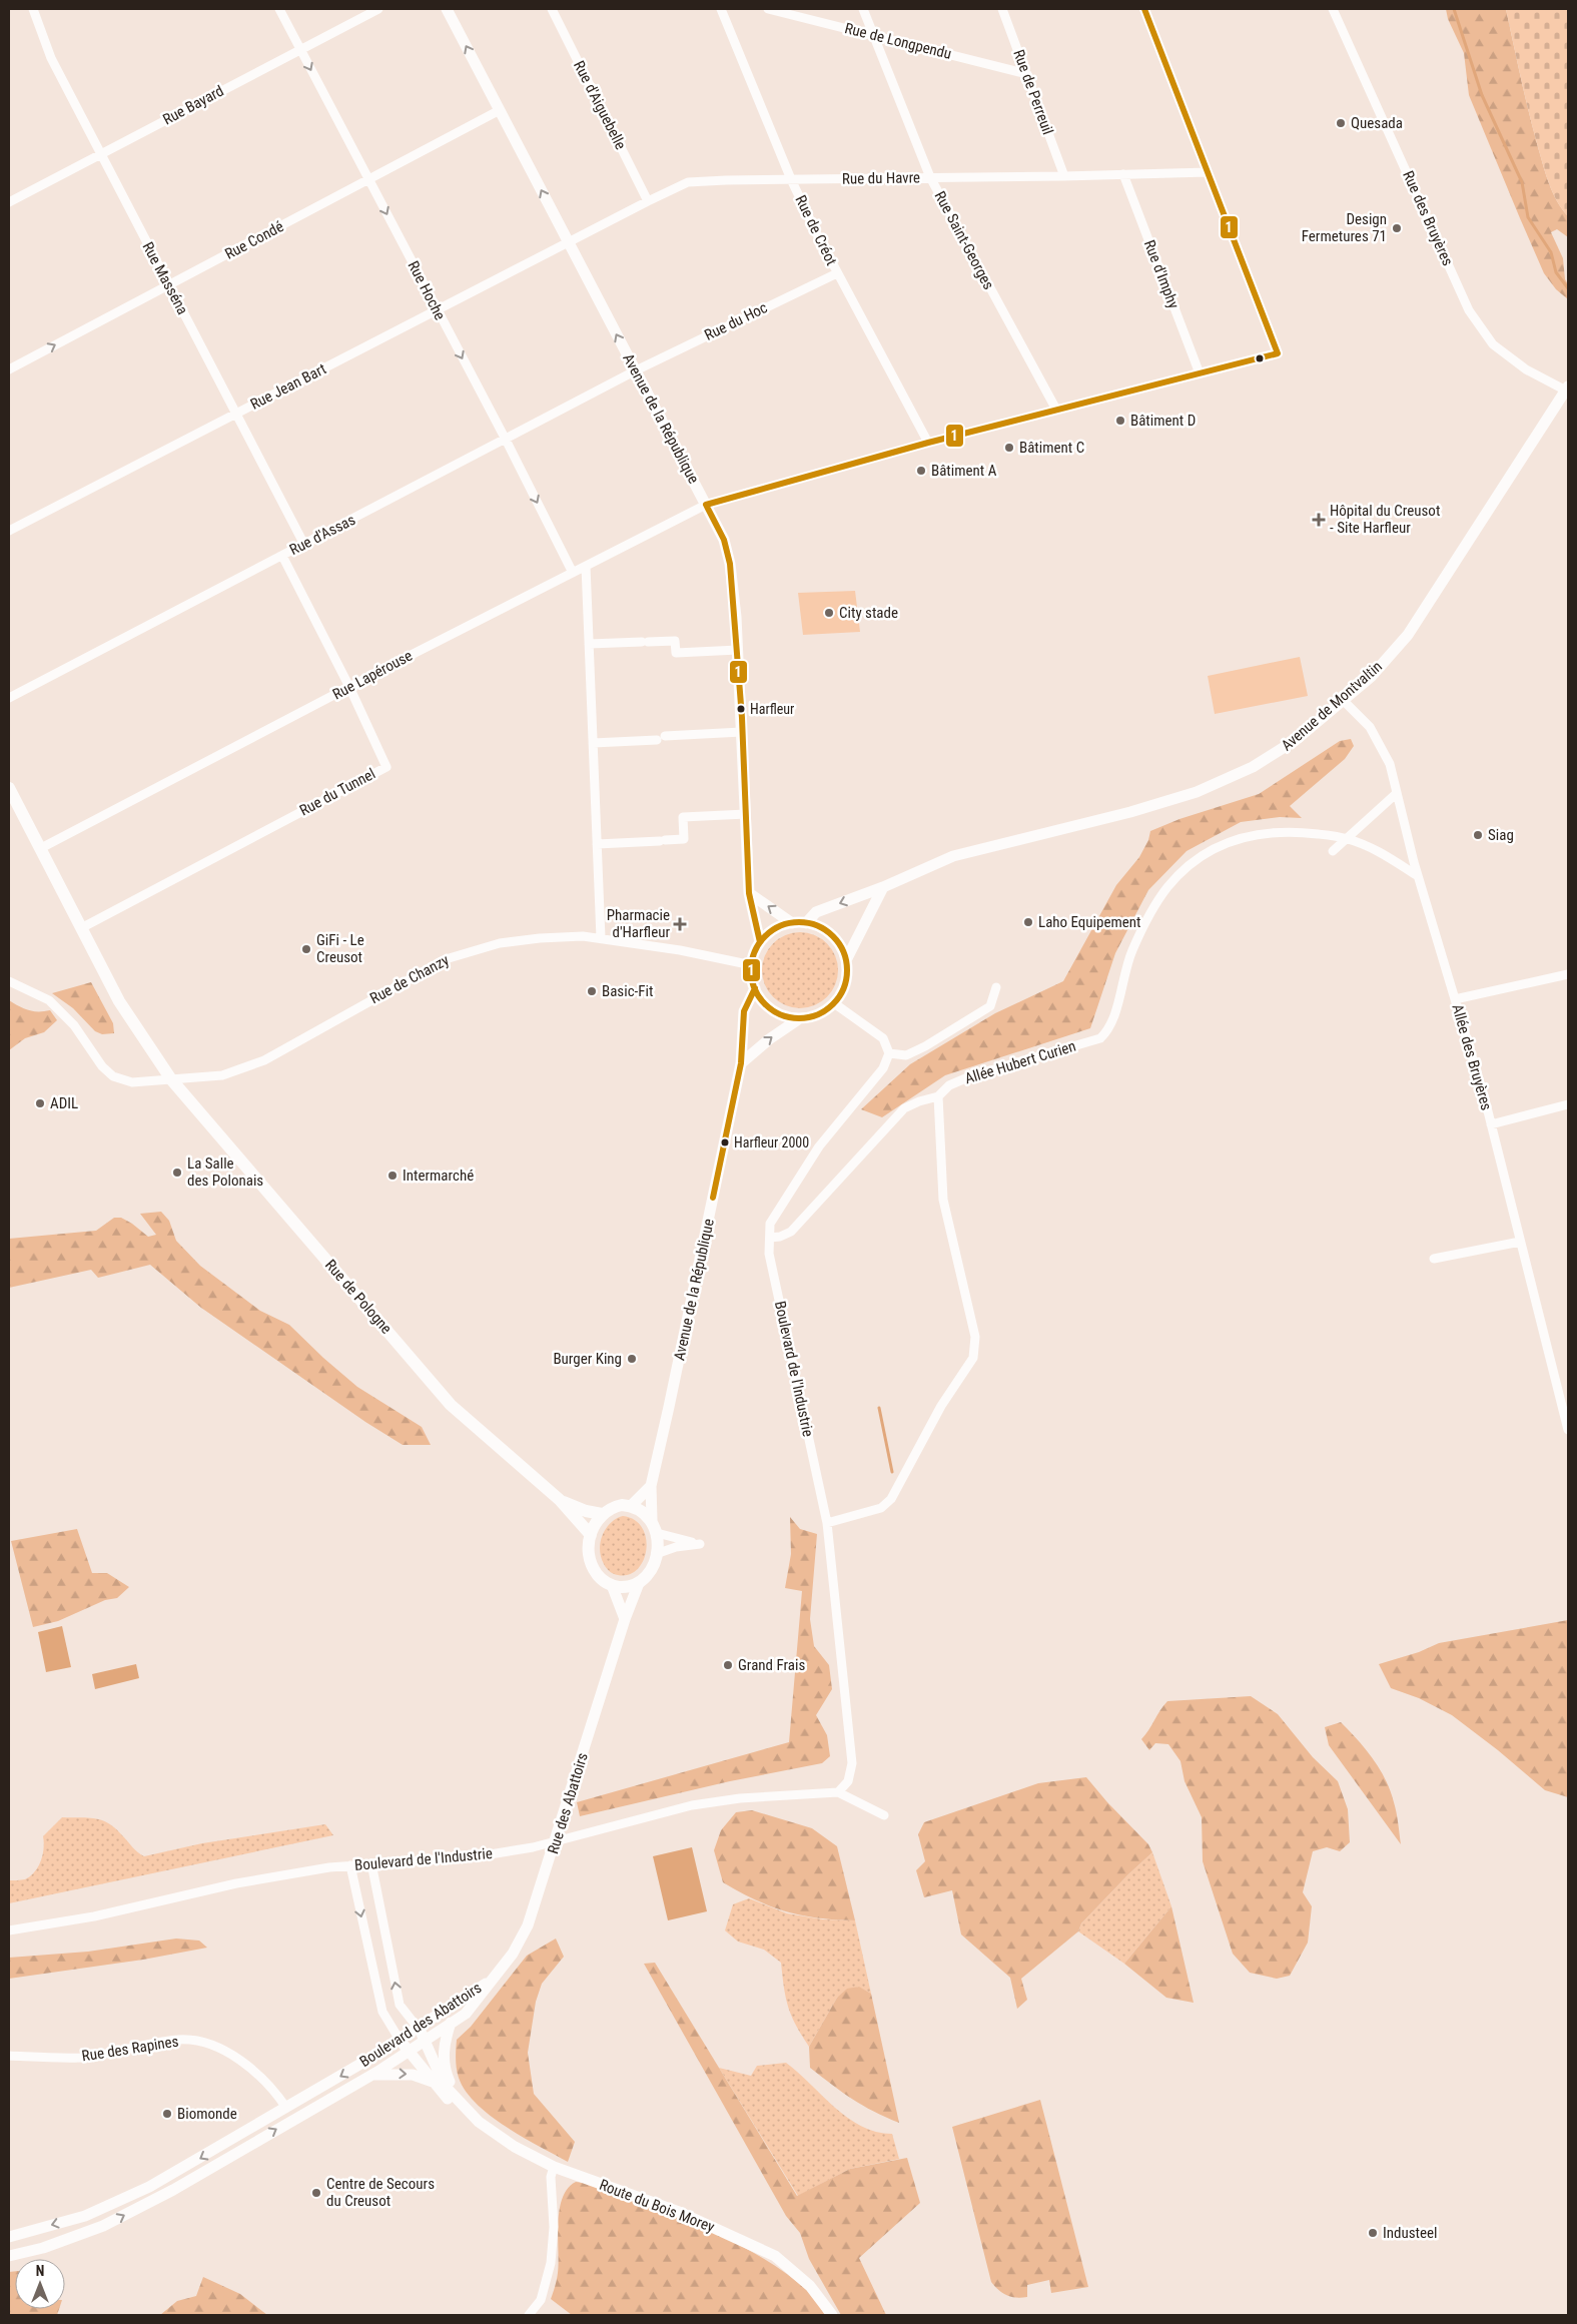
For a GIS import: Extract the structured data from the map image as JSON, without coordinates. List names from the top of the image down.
{
  "streets": {
    "main road": ["Rue de Pologne"],
    "street": [
      "Rue de Longpendu",
      "Rue de Perreuil",
      "Rue Bayard",
      "Rue d'Aiguebelle",
      "Rue du Havre",
      "Rue des Bruyères",
      "Rue de Créot",
      "Rue Condé",
      "Rue Saint-Georges",
      "Rue d'Imphy",
      "Rue Masséna",
      "Rue Hoche",
      "Rue du Hoc",
      "Rue Jean Bart",
      "Avenue de la République",
      "Rue d'Assas",
      "Rue Lapérouse",
      "Avenue de Montvaltin",
      "Rue du Tunnel",
      "Rue de Chanzy",
      "Allée des Bruyères",
      "Allée Hubert Curien",
      "Boulevard de l'Industrie",
      "Rue des Abattoirs",
      "Boulevard des Abattoirs",
      "Rue des Rapines",
      "Route du Bois Morey"
    ]
  },
  "crossings": [
    ["Rue de Longpendu", "Rue de Perreuil"],
    ["Rue de Longpendu", "Rue Saint-Georges"],
    ["Rue de Perreuil", "Rue du Havre"],
    ["Rue Bayard", "Rue Masséna"],
    ["Rue Bayard", "Rue Hoche"],
    ["Rue d'Aiguebelle", "Rue du Havre"],
    ["Rue du Havre", "Rue de Créot"],
    ["Rue du Havre", "Rue Saint-Georges"],
    ["Rue du Havre", "Rue d'Imphy"],
    ["Rue du Havre", "Rue Jean Bart"],
    ["Rue du Havre", "Avenue de la République"],
    ["Rue du Havre", "Rue Lapérouse"],
    ["Rue des Bruyères", "Avenue de Montvaltin"],
    ["Rue de Créot", "Rue du Hoc"],
    ["Rue de Créot", "Rue Lapérouse"],
    ["Rue Condé", "Rue Masséna"],
    ["Rue Condé", "Rue Hoche"],
    ["Rue Condé", "Avenue de la République"],
    ["Rue Saint-Georges", "Rue Lapérouse"],
    ["Rue d'Imphy", "Rue Lapérouse"],
    ["Rue Masséna", "Rue Jean Bart"],
    ["Rue Masséna", "Rue d'Assas"],
    ["Rue Hoche", "Rue Jean Bart"],
    ["Rue Hoche", "Rue d'Assas"],
    ["Rue Hoche", "Rue Lapérouse"],
    ["Rue du Hoc", "Avenue de la République"],
    ["Rue du Hoc", "Rue d'Assas"],
    ["Rue Jean Bart", "Avenue de la République"],
    ["Avenue de la République", "Rue d'Assas"],
    ["Avenue de la République", "Rue Lapérouse"],
    ["Avenue de la République", "Avenue de Montvaltin"],
    ["Avenue de la République", "Rue de Chanzy"],
    ["Avenue de la République", "Rue de Pologne"],
    ["Avenue de la République", "Rue des Abattoirs"],
    ["Rue d'Assas", "Rue du Tunnel"],
    ["Rue Lapérouse", "Rue du Tunnel"],
    ["Avenue de Montvaltin", "Rue de Chanzy"],
    ["Avenue de Montvaltin", "Allée des Bruyères"],
    ["Rue de Chanzy", "Rue de Pologne"],
    ["Allée des Bruyères", "Allée Hubert Curien"],
    ["Allée Hubert Curien", "Boulevard de l'Industrie"],
    ["Rue de Pologne", "Rue des Abattoirs"],
    ["Rue des Abattoirs", "Boulevard des Abattoirs"],
    ["Boulevard des Abattoirs", "Rue des Rapines"],
    ["Boulevard des Abattoirs", "Route du Bois Morey"]
  ],
  "one_way": ["Rue Hoche"],
  "places": {
    "other": [
      "Quesada",
      "Design Fermetures 71",
      "Bâtiment D",
      "Bâtiment C",
      "Bâtiment A",
      "City stade",
      "Harfleur",
      "Siag",
      "Laho Equipement",
      "GiFi - Le Creusot",
      "Basic-Fit",
      "ADIL",
      "Harfleur 2000",
      "La Salle des Polonais",
      "Intermarché",
      "Burger King",
      "Grand Frais",
      "Biomonde",
      "Centre de Secours du Creusot",
      "Industeel"
    ],
    "health": ["Hôpital du Creusot - Site Harfleur", "Pharmacie d'Harfleur"]
  },
  "lines": ["transit line 1"],
  "north": "top"
}
